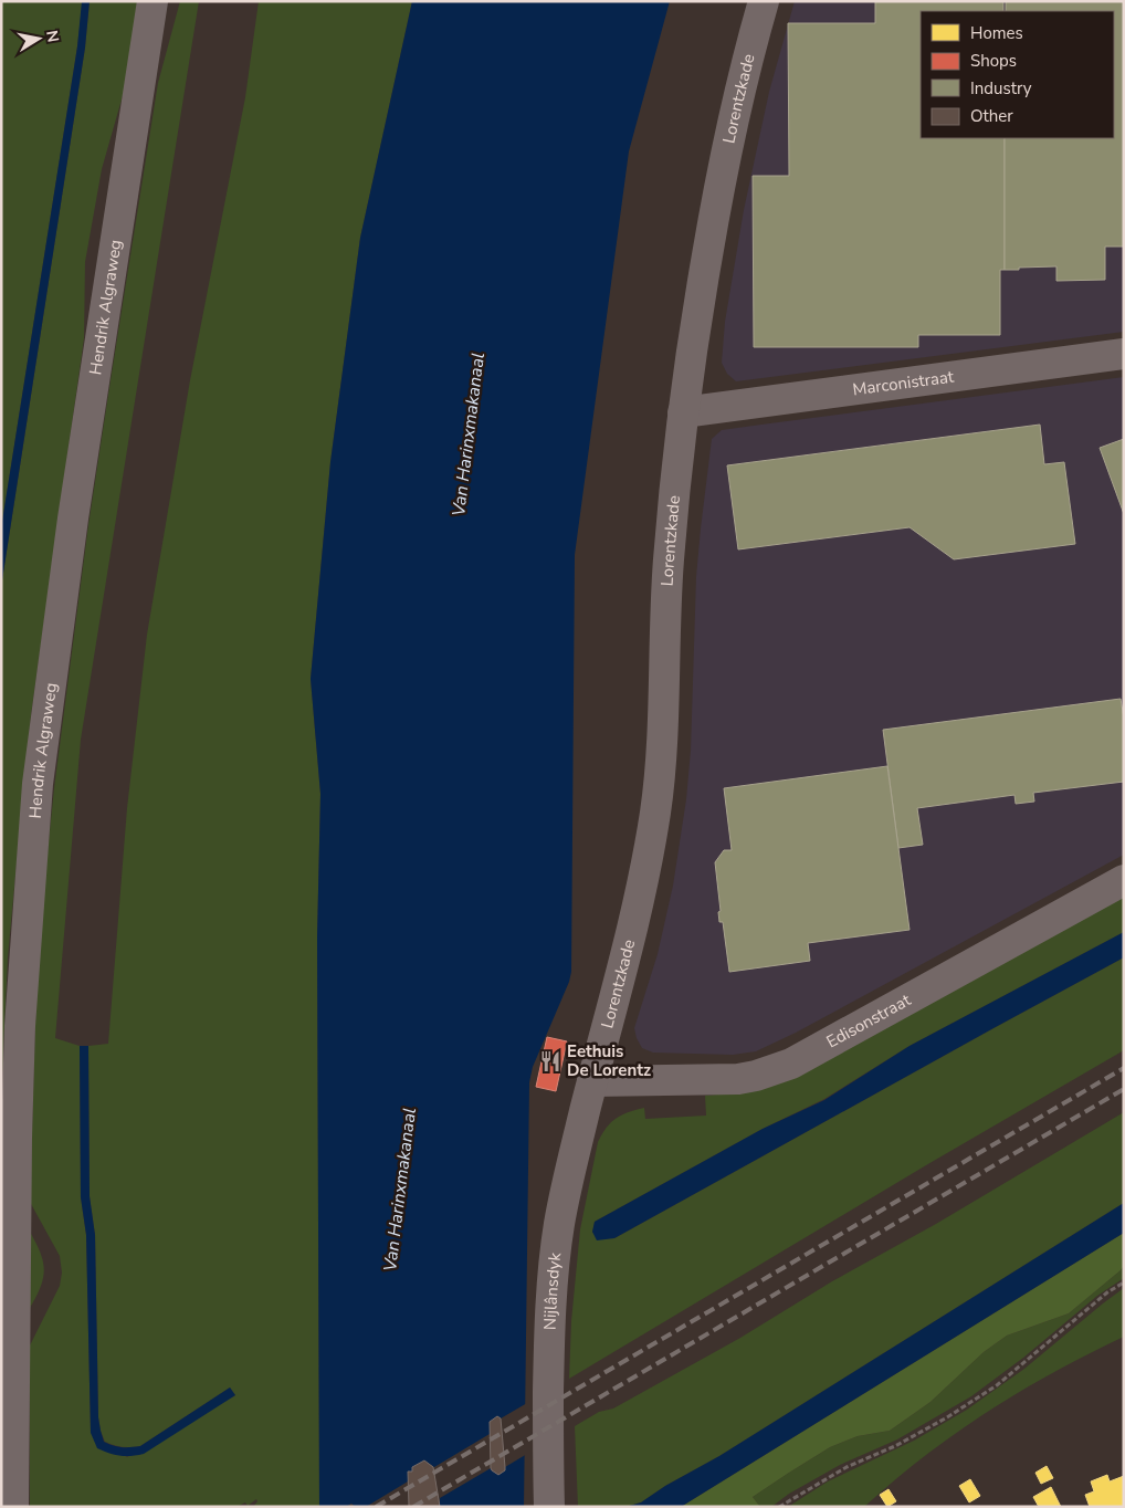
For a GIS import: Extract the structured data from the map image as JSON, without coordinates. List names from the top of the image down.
{
  "streets": {
    "street": [
      "Lorentzkade",
      "Hendrik Algraweg",
      "Marconistraat",
      "Edisonstraat",
      "Nijlânsdyk"
    ]
  },
  "crossings": [
    ["Lorentzkade", "Marconistraat"],
    ["Lorentzkade", "Edisonstraat"],
    ["Lorentzkade", "Nijlânsdyk"],
    ["Edisonstraat", "Nijlânsdyk"]
  ],
  "water": ["Van Harinxmakanaal"],
  "places": {
    "restaurant": ["Eethuis De Lorentz"]
  },
  "legend": [
    "Homes",
    "Shops",
    "Industry",
    "Other"
  ],
  "north": "right"
}
